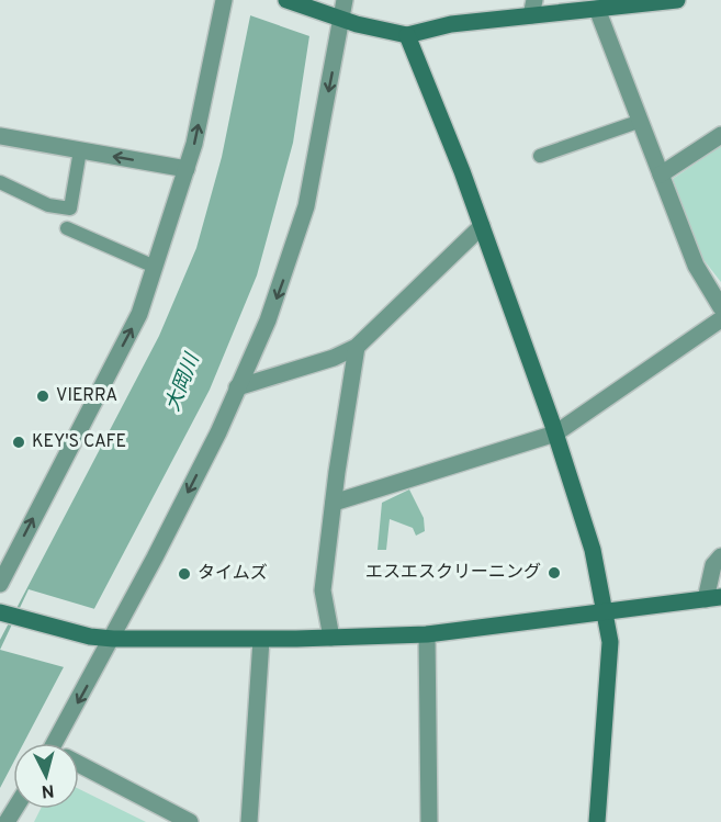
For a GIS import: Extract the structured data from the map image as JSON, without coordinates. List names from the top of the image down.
{
  "water": ["大岡川"],
  "places": [
    "VIERRA",
    "KEY'S CAFE",
    "エスエスクリーニング",
    "タイムズ"
  ],
  "north": "bottom"
}
